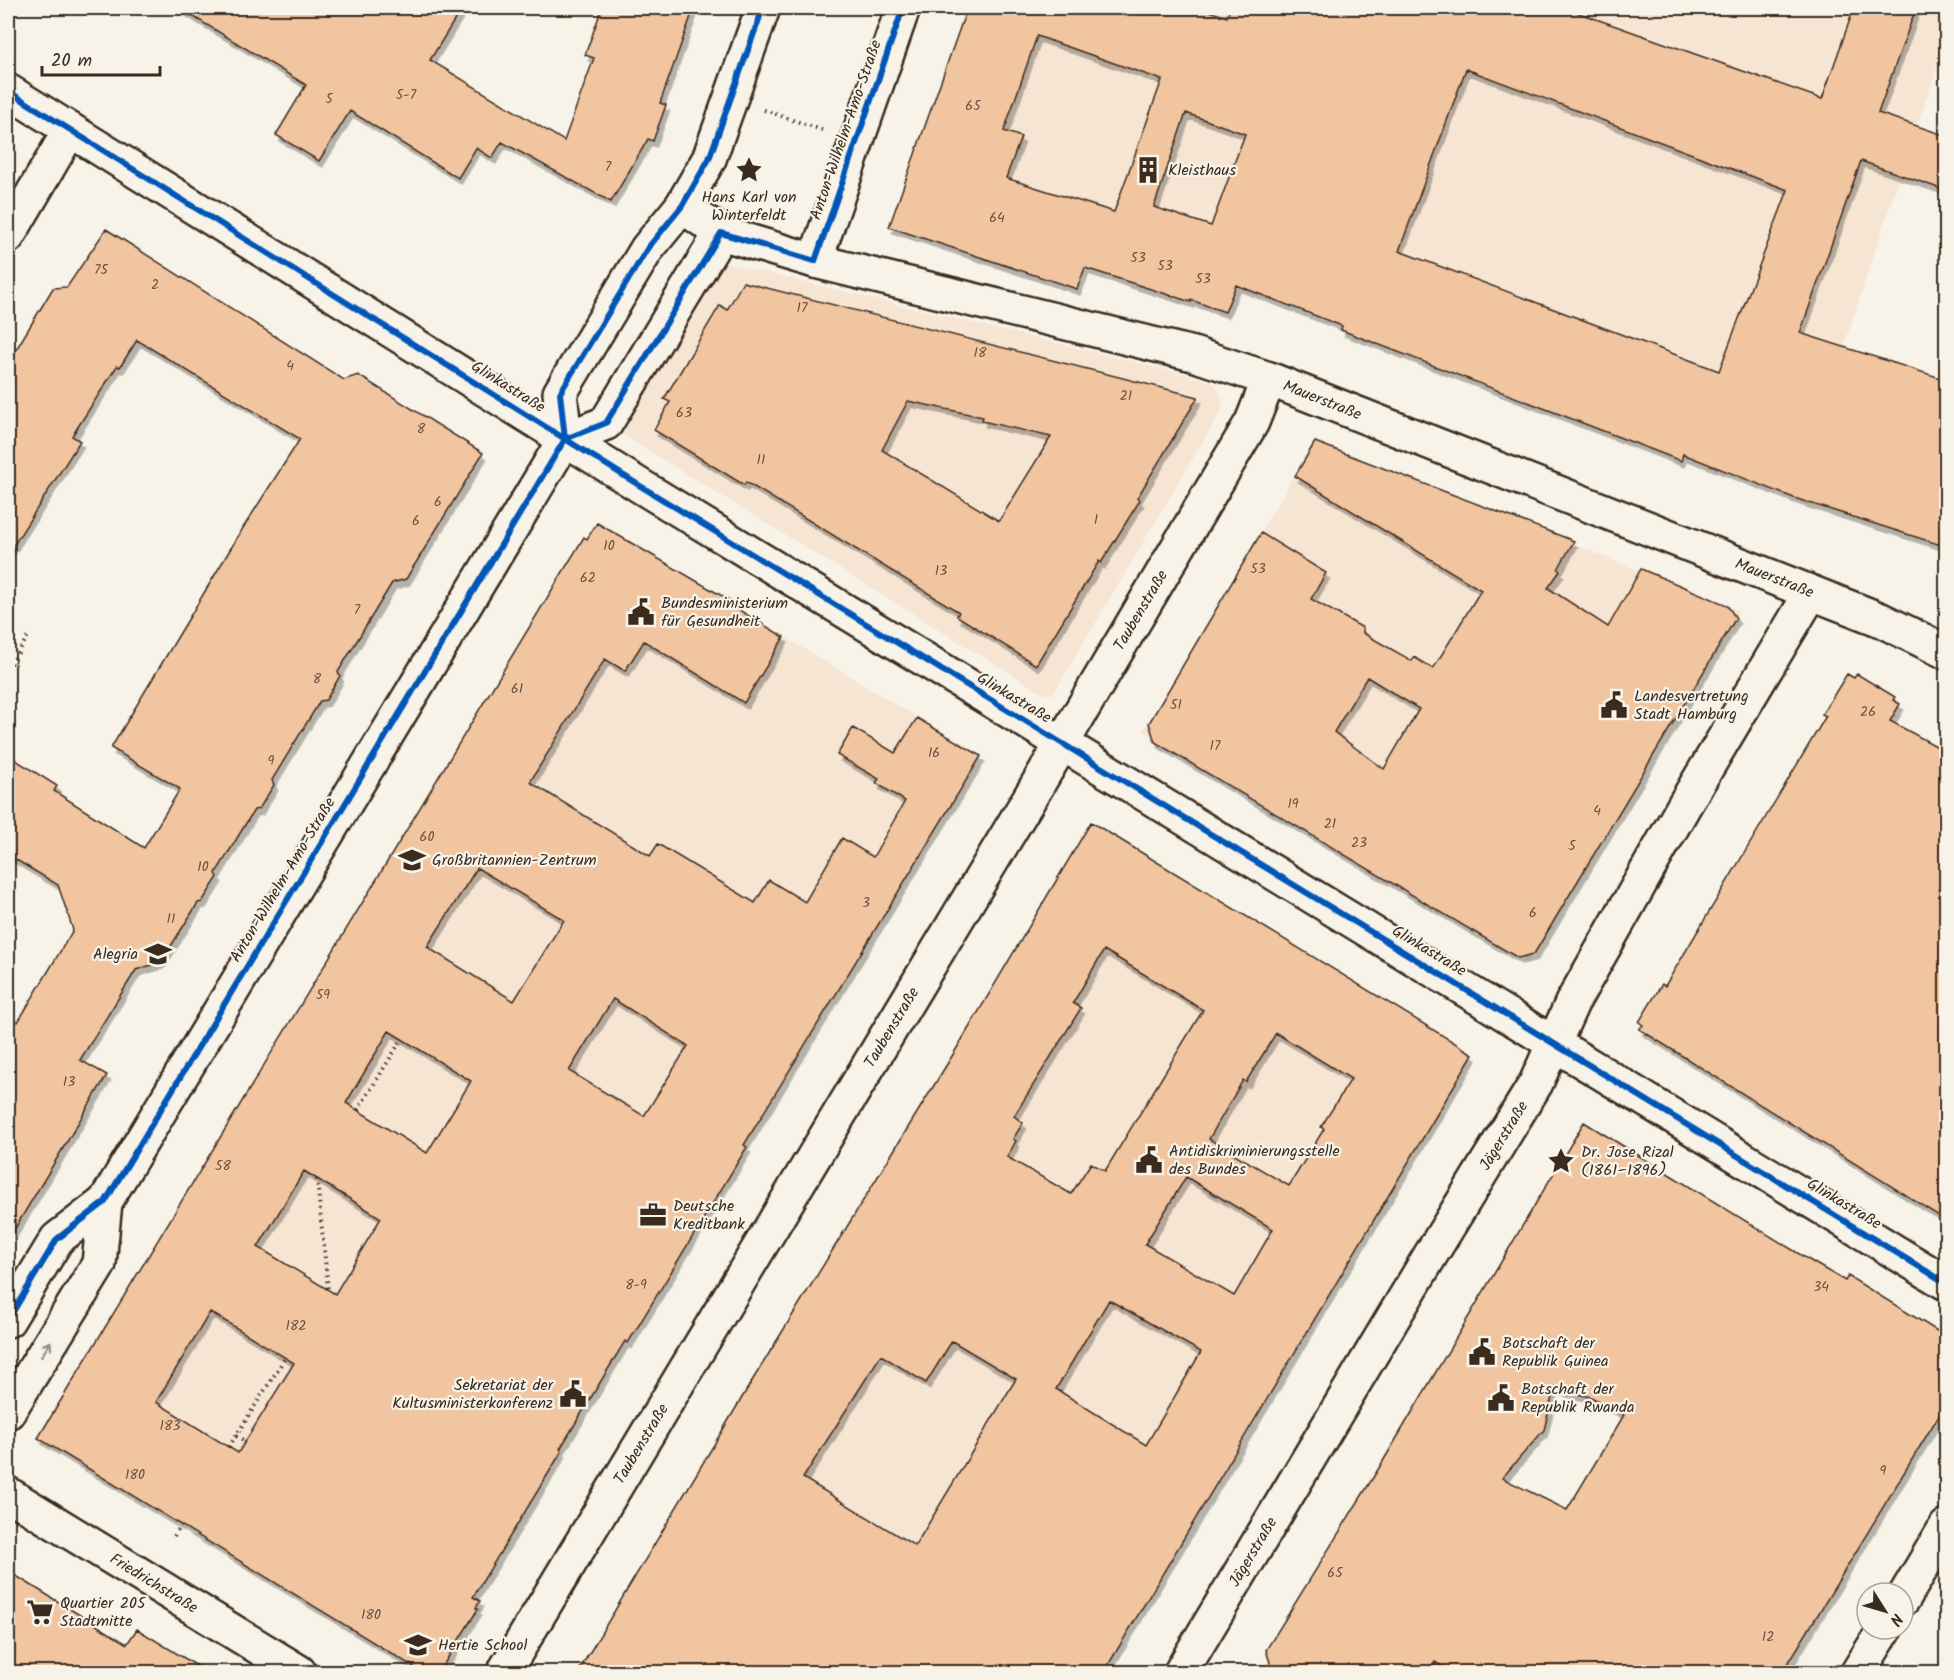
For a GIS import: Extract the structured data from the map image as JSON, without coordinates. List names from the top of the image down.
{
  "streets": {
    "street": [
      "Anton-Wilhelm-Amo-Straße",
      "Glinkastraße",
      "Mauerstraße",
      "Taubenstraße",
      "Jägerstraße",
      "Friedrichstraße"
    ]
  },
  "crossings": [
    ["Anton-Wilhelm-Amo-Straße", "Glinkastraße"],
    ["Anton-Wilhelm-Amo-Straße", "Mauerstraße"],
    ["Glinkastraße", "Taubenstraße"],
    ["Glinkastraße", "Jägerstraße"],
    ["Mauerstraße", "Taubenstraße"],
    ["Mauerstraße", "Jägerstraße"]
  ],
  "places": {
    "place": ["Hans Karl von Winterfeldt", "Dr. Jose Rizal (1861–1896)"],
    "building": ["Kleisthaus"],
    "public building": [
      "Bundesministerium für Gesundheit",
      "Landesvertretung Stadt Hamburg",
      "Antidiskriminierungsstelle des Bundes",
      "Botschaft der Republik Guinea",
      "Sekretariat der Kultusministerkonferenz",
      "Botschaft der Republik Rwanda"
    ],
    "school or university": ["Großbritannien-Zentrum", "Alegria", "Hertie School"],
    "office": ["Deutsche Kreditbank"],
    "supermarket": ["Quartier 205 Stadtmitte"]
  },
  "house_numbers": [
    "5-7",
    "5",
    "65",
    "7",
    "64",
    "53",
    "53",
    "75",
    "53",
    "2",
    "17",
    "18",
    "4",
    "21",
    "63",
    "8",
    "11",
    "6",
    "1",
    "6",
    "10",
    "53",
    "13",
    "62",
    "7",
    "8",
    "61",
    "51",
    "26",
    "17",
    "16",
    "9",
    "19",
    "4",
    "21",
    "60",
    "23",
    "5",
    "10",
    "3",
    "6",
    "11",
    "59",
    "13",
    "58",
    "8-9",
    "34",
    "182",
    "183",
    "9",
    "180",
    "65",
    "180",
    "12"
  ],
  "scale_bar": "20 m",
  "north": "bottom right"
}
